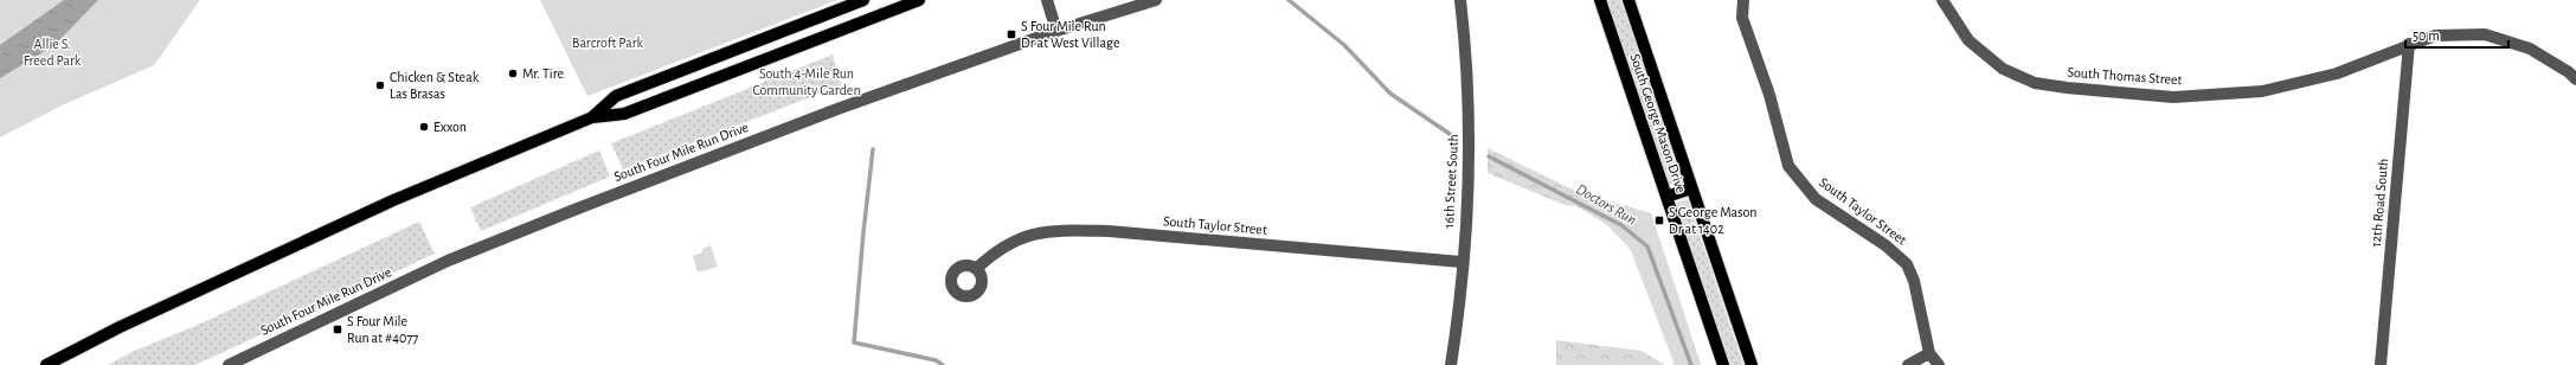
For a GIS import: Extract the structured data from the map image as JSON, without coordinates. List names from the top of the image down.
{
  "streets": {
    "main road": ["South George Mason Drive"],
    "street": [
      "South Thomas Street",
      "South Four Mile Run Drive",
      "16th Street South",
      "12th Road South",
      "South Taylor Street"
    ]
  },
  "crossings": [
    ["South Thomas Street", "12th Road South"],
    ["16th Street South", "South Taylor Street"]
  ],
  "water": ["Doctors Run"],
  "parks": ["Barcroft Park", "Allie S. Freed Park", "South 4-Mile Run Community Garden"],
  "places": {
    "transit": ["S Four Mile Run Dr at West Village", "S George Mason Dr at 1402", "S Four Mile Run at #4077"],
    "other": ["Mr. Tire", "Chicken & Steak Las Brasas", "Exxon"]
  },
  "scale_bar": "50 m"
}
